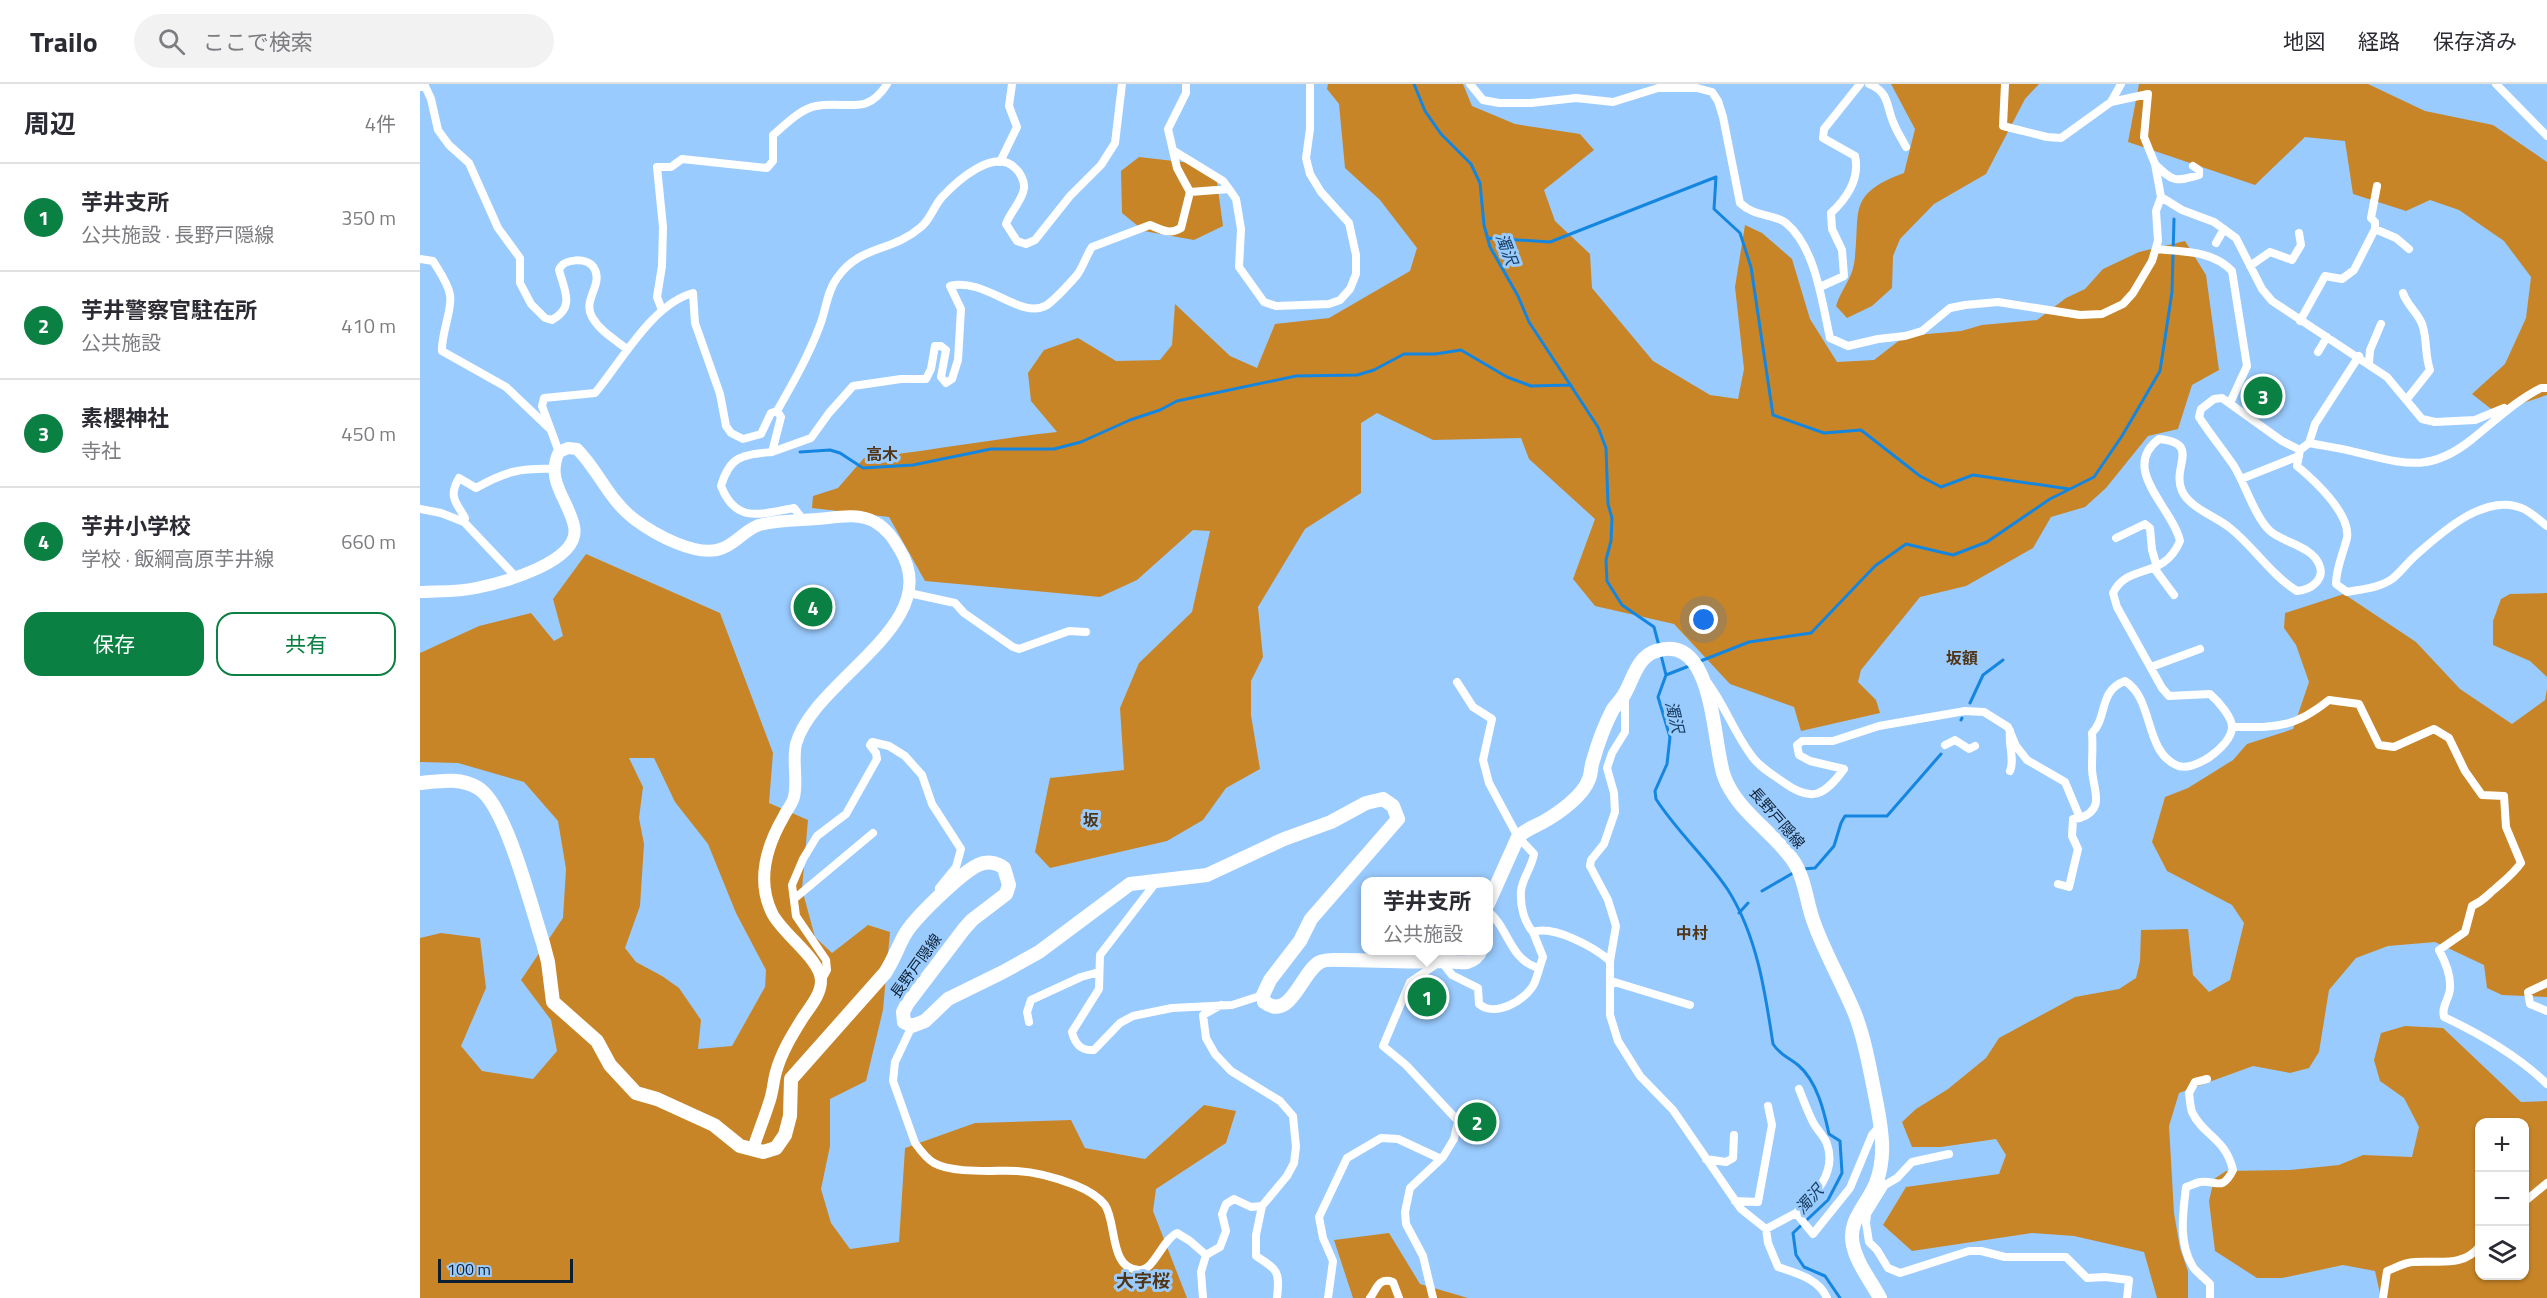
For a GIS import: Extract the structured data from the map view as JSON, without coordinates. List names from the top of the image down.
{
  "streets": {
    "main road": ["長野戸隠線"]
  },
  "districts": [
    "高木",
    "坂額",
    "坂",
    "中村",
    "大字桜"
  ],
  "water": ["濁沢"],
  "scale_bar": "100 m",
  "page": {
    "header": "Trailo",
    "search": "ここで検索",
    "nav": ["地図", "経路", "保存済み"],
    "heading": ["周辺", "4件"],
    "list": [
      {
        "mark": "1",
        "name": "芋井支所",
        "note": "公共施設 · 長野戸隠線",
        "value": "350 m"
      },
      {
        "mark": "2",
        "name": "芋井警察官駐在所",
        "note": "公共施設",
        "value": "410 m"
      },
      {
        "mark": "3",
        "name": "素櫻神社",
        "note": "寺社",
        "value": "450 m"
      },
      {
        "mark": "4",
        "name": "芋井小学校",
        "note": "学校 · 飯綱高原芋井線",
        "value": "660 m"
      }
    ],
    "pins": [
      "3",
      "4",
      "1",
      "2"
    ],
    "buttons": ["保存", "共有"],
    "popup": ["芋井支所", "公共施設"],
    "map_buttons": ["+", "−"],
    "scale": "100 m"
  }
}
